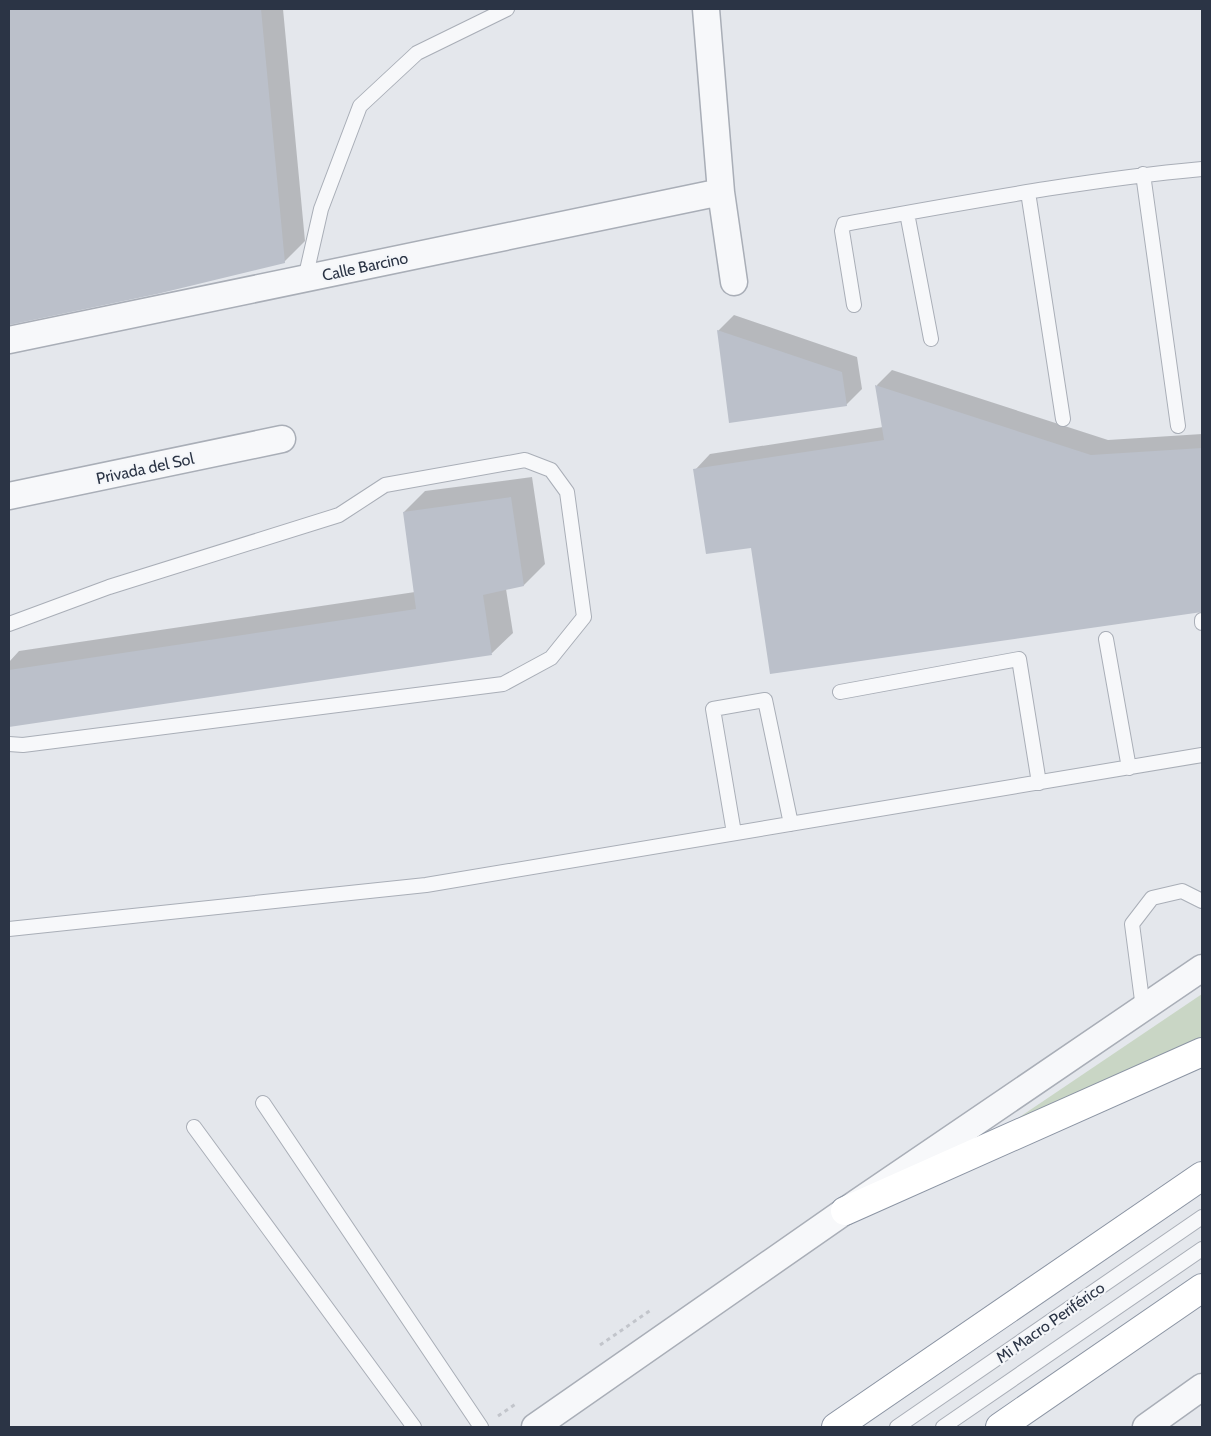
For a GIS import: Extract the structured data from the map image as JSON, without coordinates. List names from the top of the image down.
{
  "streets": {
    "street": ["Calle Barcino", "Privada del Sol"],
    "lane": ["Mi Macro Periférico"]
  }
}
